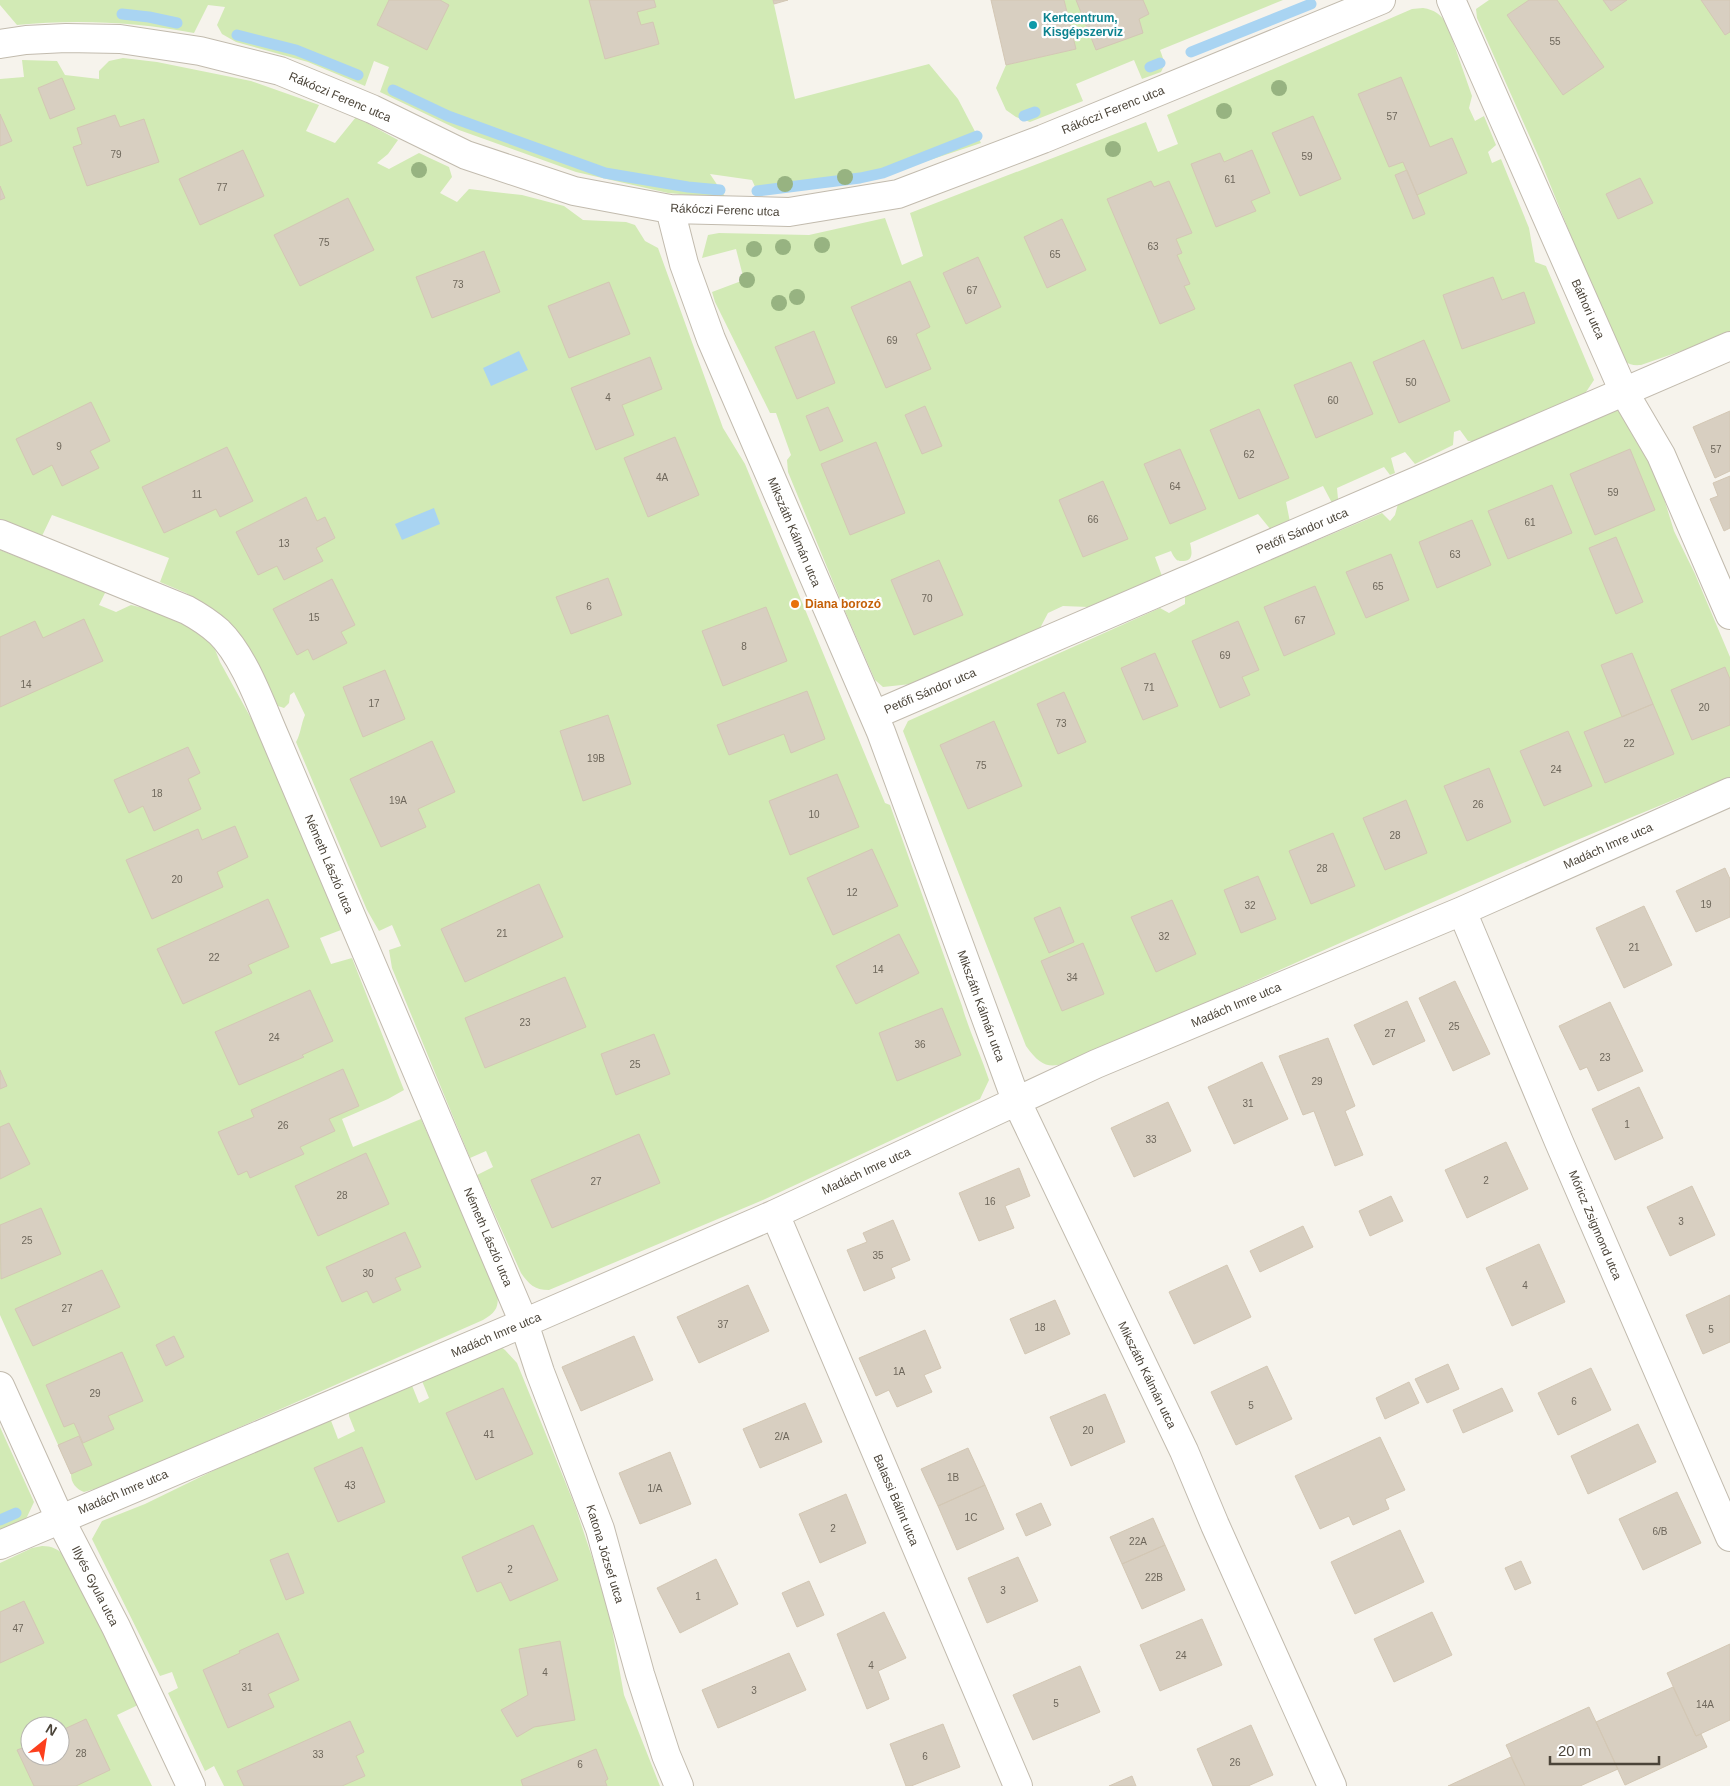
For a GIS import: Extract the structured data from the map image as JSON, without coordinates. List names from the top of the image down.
{
  "streets": {
    "street": [
      "Rákóczi Ferenc utca",
      "Báthori utca",
      "Petőfi Sándor utca",
      "Mikszáth Kálmán utca",
      "Madách Imre utca",
      "Németh László utca",
      "Móricz Zsigmond utca",
      "Balassi Bálint utca",
      "Katona József utca",
      "Illyés Gyula utca"
    ]
  },
  "crossings": [
    ["Rákóczi Ferenc utca", "Mikszáth Kálmán utca"],
    ["Báthori utca", "Petőfi Sándor utca"],
    ["Petőfi Sándor utca", "Mikszáth Kálmán utca"],
    ["Mikszáth Kálmán utca", "Madách Imre utca"],
    ["Madách Imre utca", "Németh László utca"],
    ["Madách Imre utca", "Móricz Zsigmond utca"],
    ["Madách Imre utca", "Balassi Bálint utca"],
    ["Madách Imre utca", "Katona József utca"],
    ["Madách Imre utca", "Illyés Gyula utca"],
    ["Németh László utca", "Katona József utca"]
  ],
  "places": ["Kertcentrum, Kisgépszerviz", "Diana borozó"],
  "house_numbers": [
    "55",
    "57",
    "79",
    "59",
    "61",
    "77",
    "75",
    "63",
    "65",
    "73",
    "67",
    "69",
    "50",
    "4",
    "60",
    "9",
    "57",
    "62",
    "4A",
    "64",
    "59",
    "11",
    "66",
    "61",
    "13",
    "63",
    "65",
    "70",
    "6",
    "15",
    "67",
    "8",
    "69",
    "14",
    "71",
    "17",
    "20",
    "73",
    "22",
    "19B",
    "75",
    "24",
    "18",
    "19A",
    "26",
    "10",
    "28",
    "28",
    "20",
    "12",
    "19",
    "32",
    "21",
    "32",
    "21",
    "22",
    "14",
    "34",
    "23",
    "25",
    "27",
    "24",
    "36",
    "23",
    "25",
    "29",
    "31",
    "1",
    "26",
    "33",
    "2",
    "27",
    "28",
    "16",
    "3",
    "25",
    "35",
    "30",
    "4",
    "27",
    "37",
    "18",
    "5",
    "1A",
    "29",
    "6",
    "5",
    "20",
    "41",
    "2/A",
    "1B",
    "43",
    "1/A",
    "1C",
    "2",
    "6/B",
    "22A",
    "2",
    "22B",
    "3",
    "1",
    "47",
    "24",
    "4",
    "4",
    "31",
    "3",
    "5",
    "14A",
    "28",
    "33",
    "6",
    "26",
    "6"
  ],
  "scale_bar": "20 m",
  "north": "top right"
}
